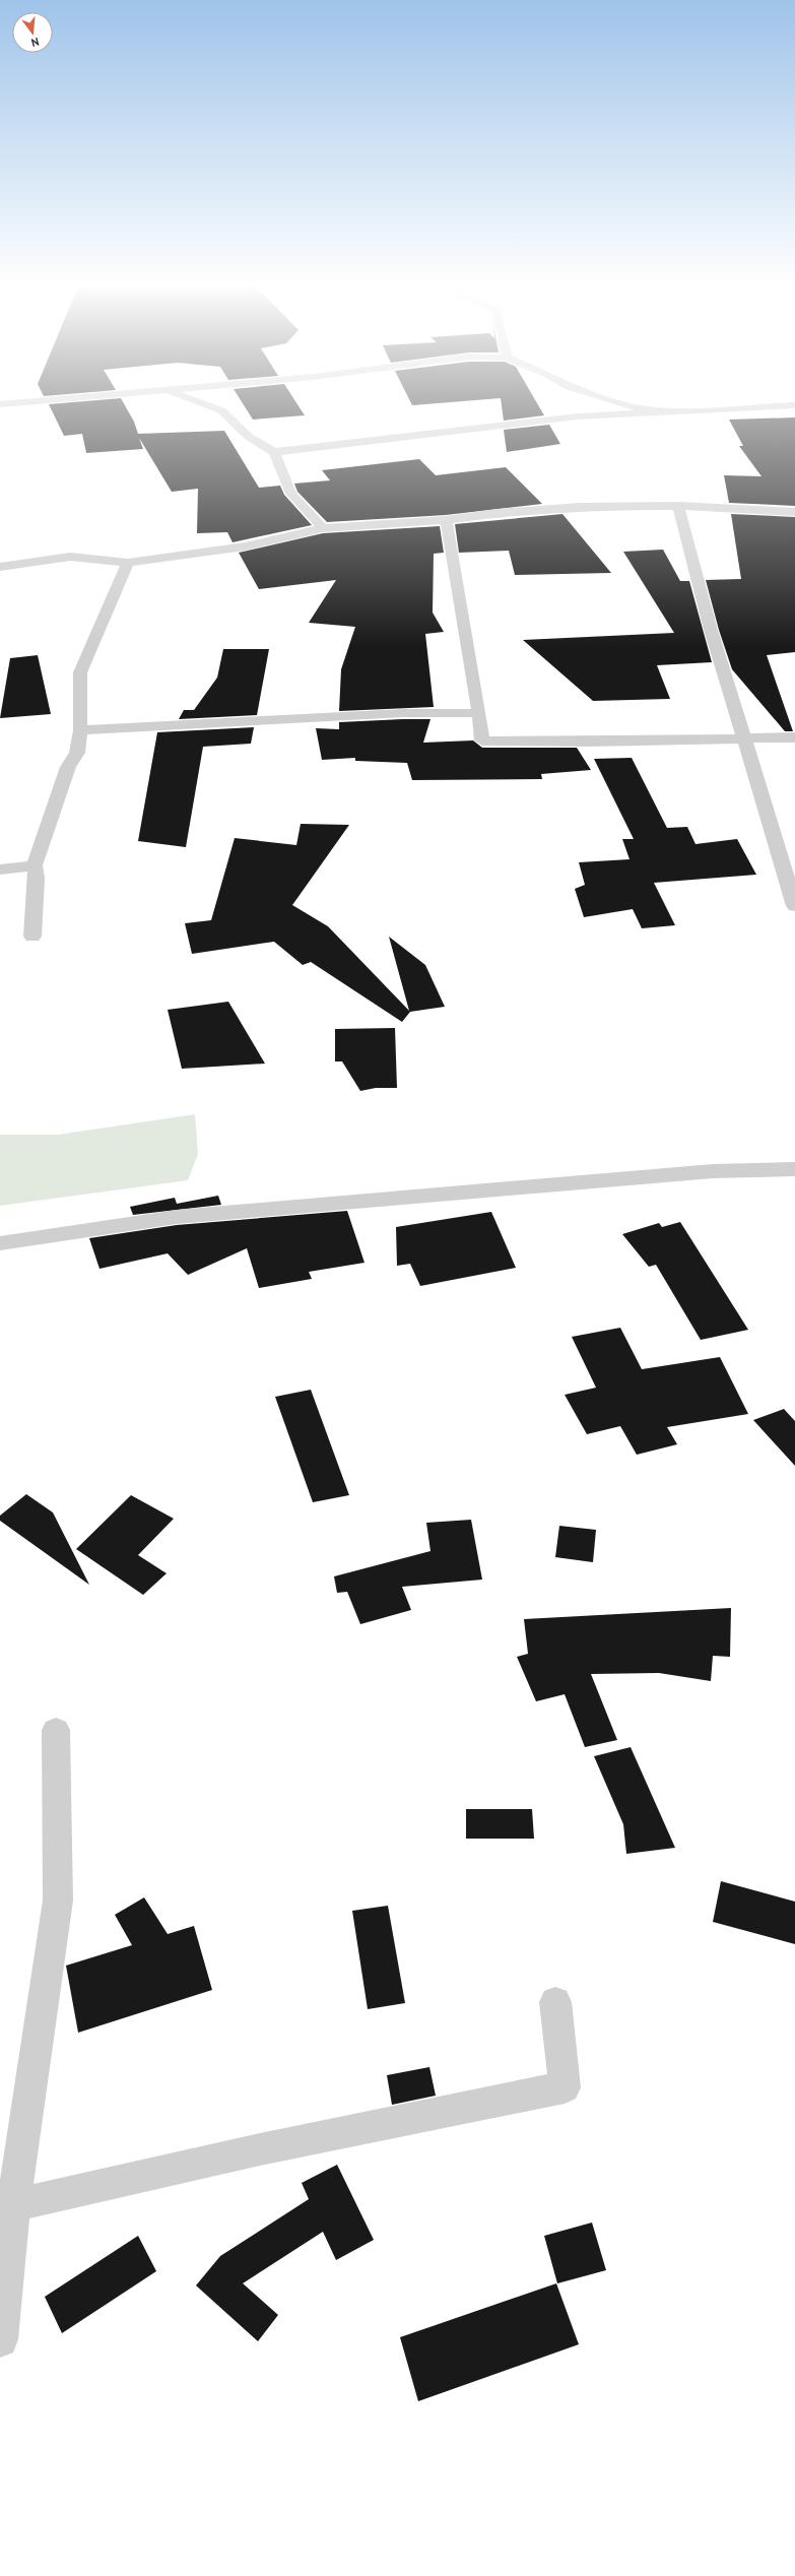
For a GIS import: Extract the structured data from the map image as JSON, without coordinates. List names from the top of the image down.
{
  "north": "bottom"
}
